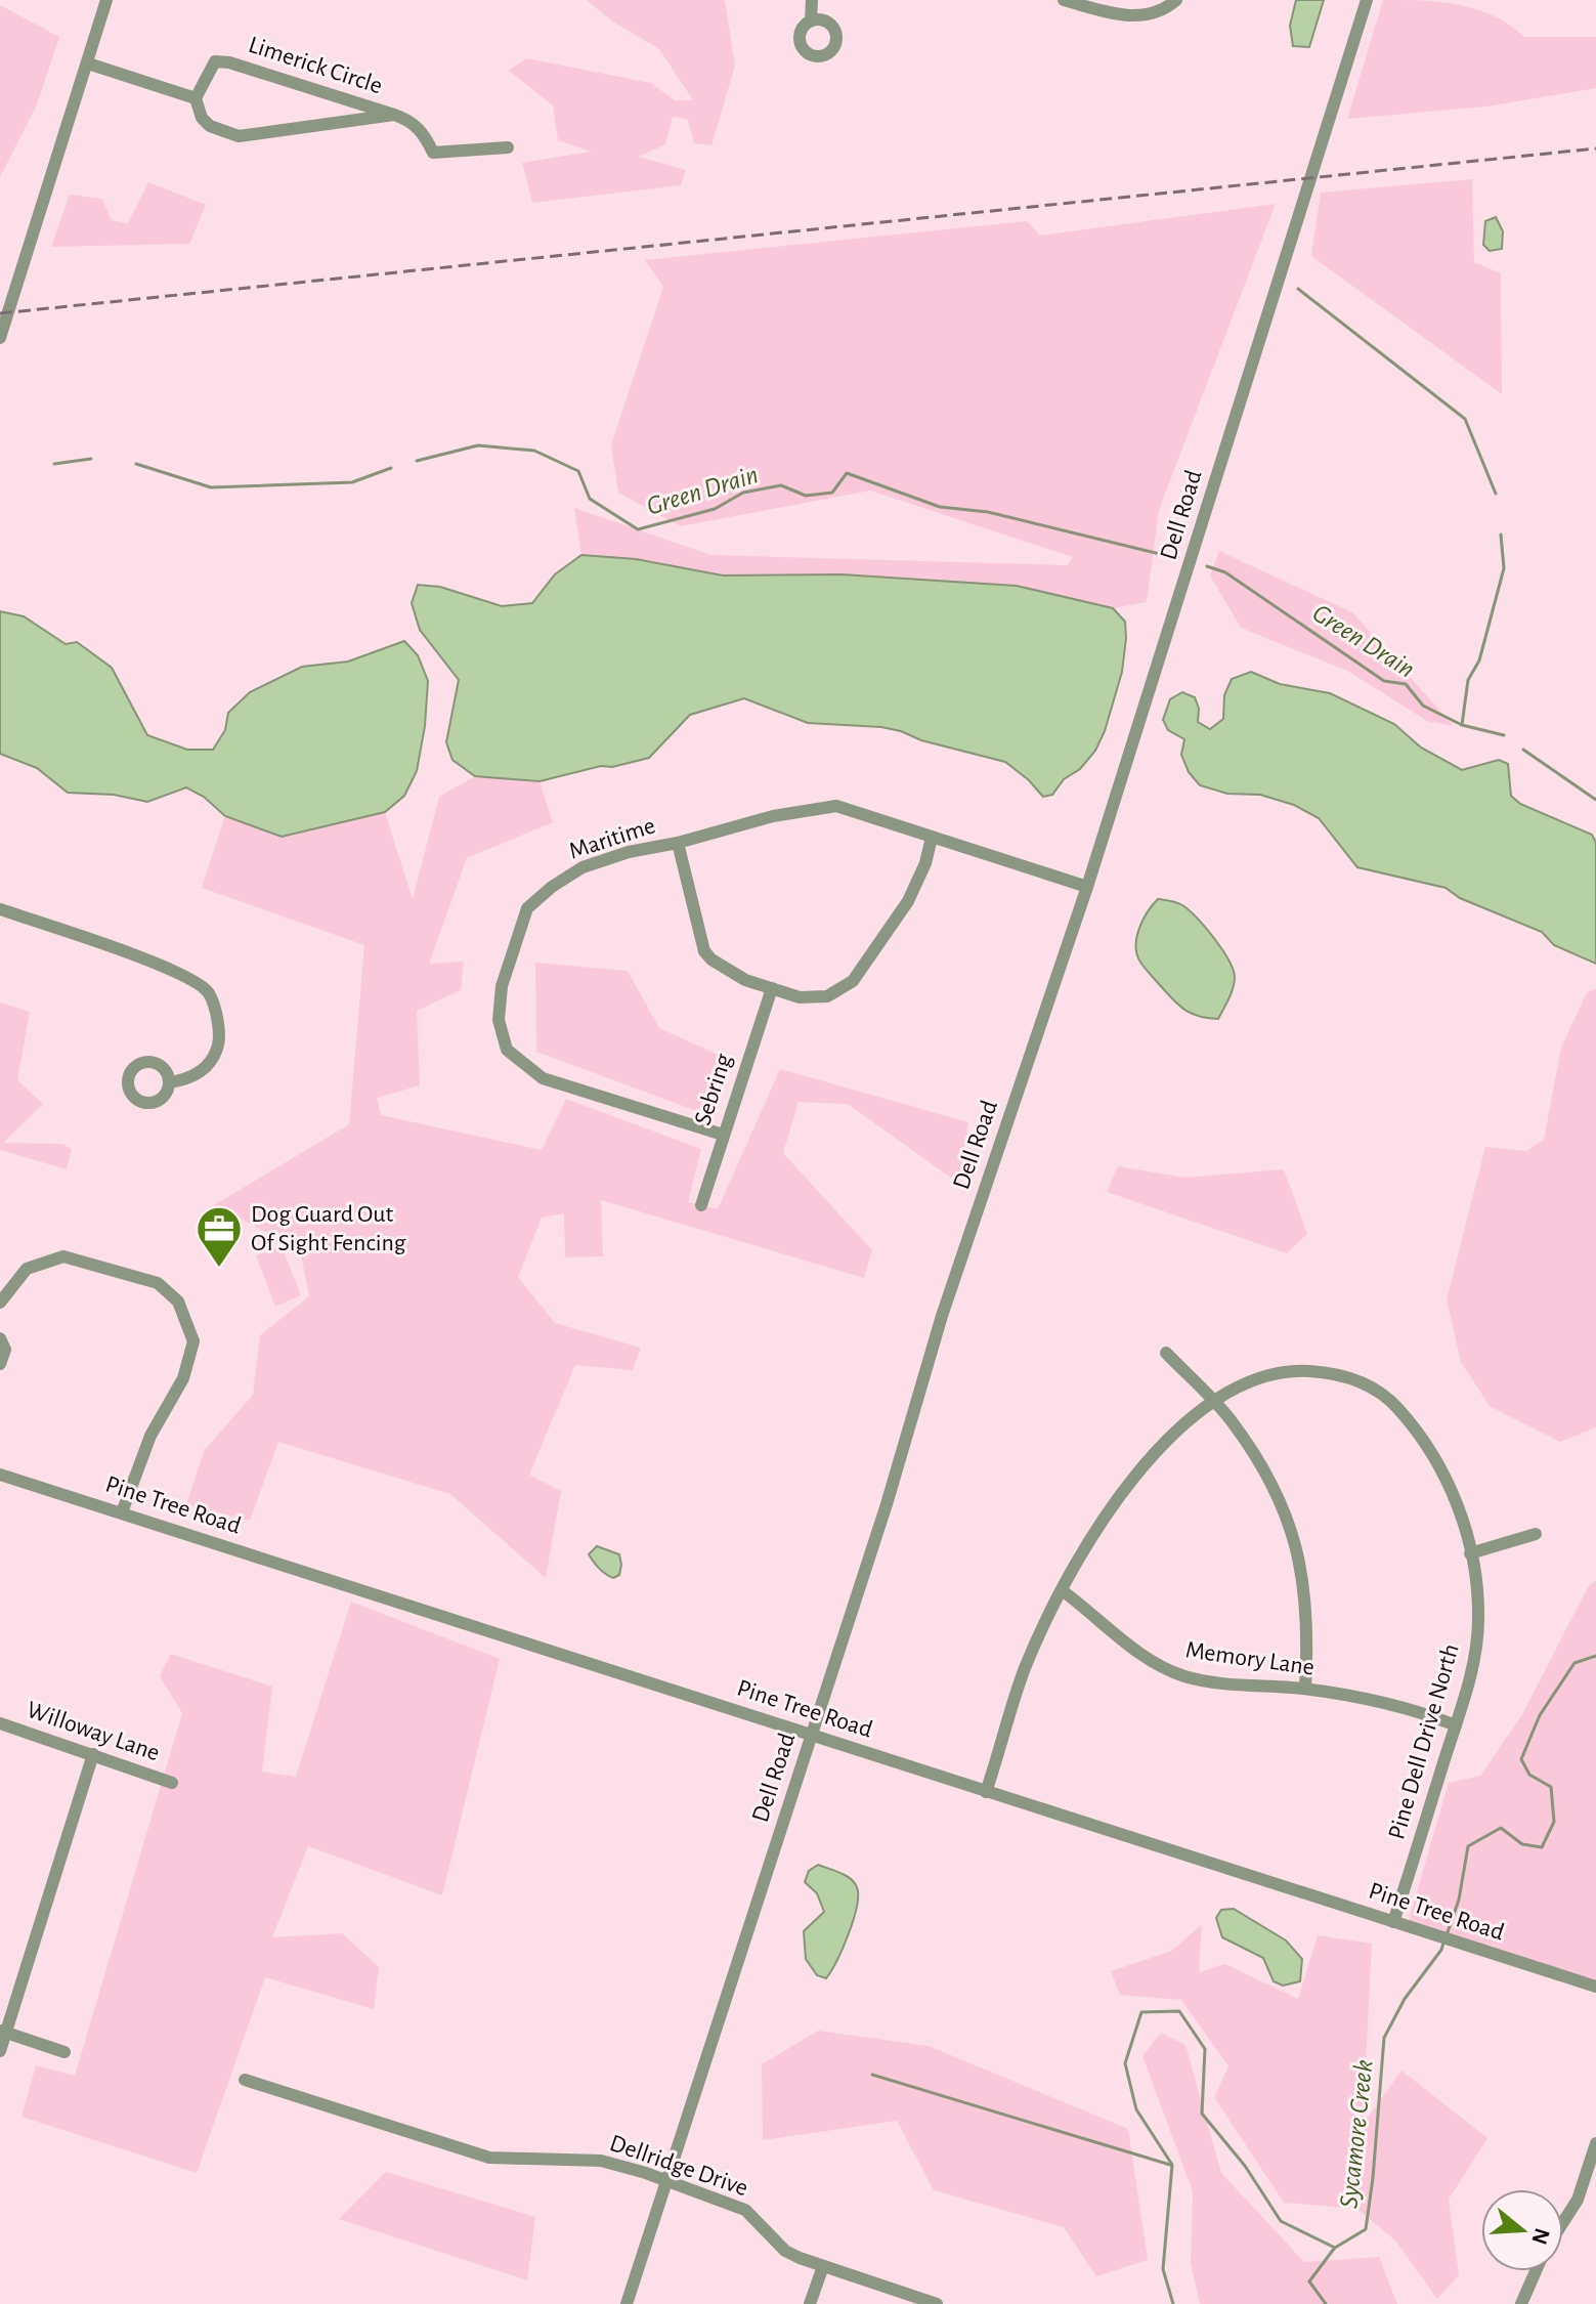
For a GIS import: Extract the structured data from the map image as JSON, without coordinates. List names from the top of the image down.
{
  "streets": {
    "street": [
      "Limerick Circle",
      "Dell Road",
      "Maritime",
      "Sebring",
      "Pine Tree Road",
      "Memory Lane",
      "Willoway Lane",
      "Pine Dell Drive North",
      "Dellridge Drive"
    ]
  },
  "crossings": [
    ["Dell Road", "Maritime"],
    ["Dell Road", "Pine Tree Road"],
    ["Dell Road", "Dellridge Drive"],
    ["Maritime", "Sebring"],
    ["Pine Tree Road", "Pine Dell Drive North"],
    ["Memory Lane", "Pine Dell Drive North"]
  ],
  "water": ["Green Drain", "Sycamore Creek"],
  "places": {
    "office": ["Dog Guard Out Of Sight Fencing"]
  },
  "north": "right"
}
